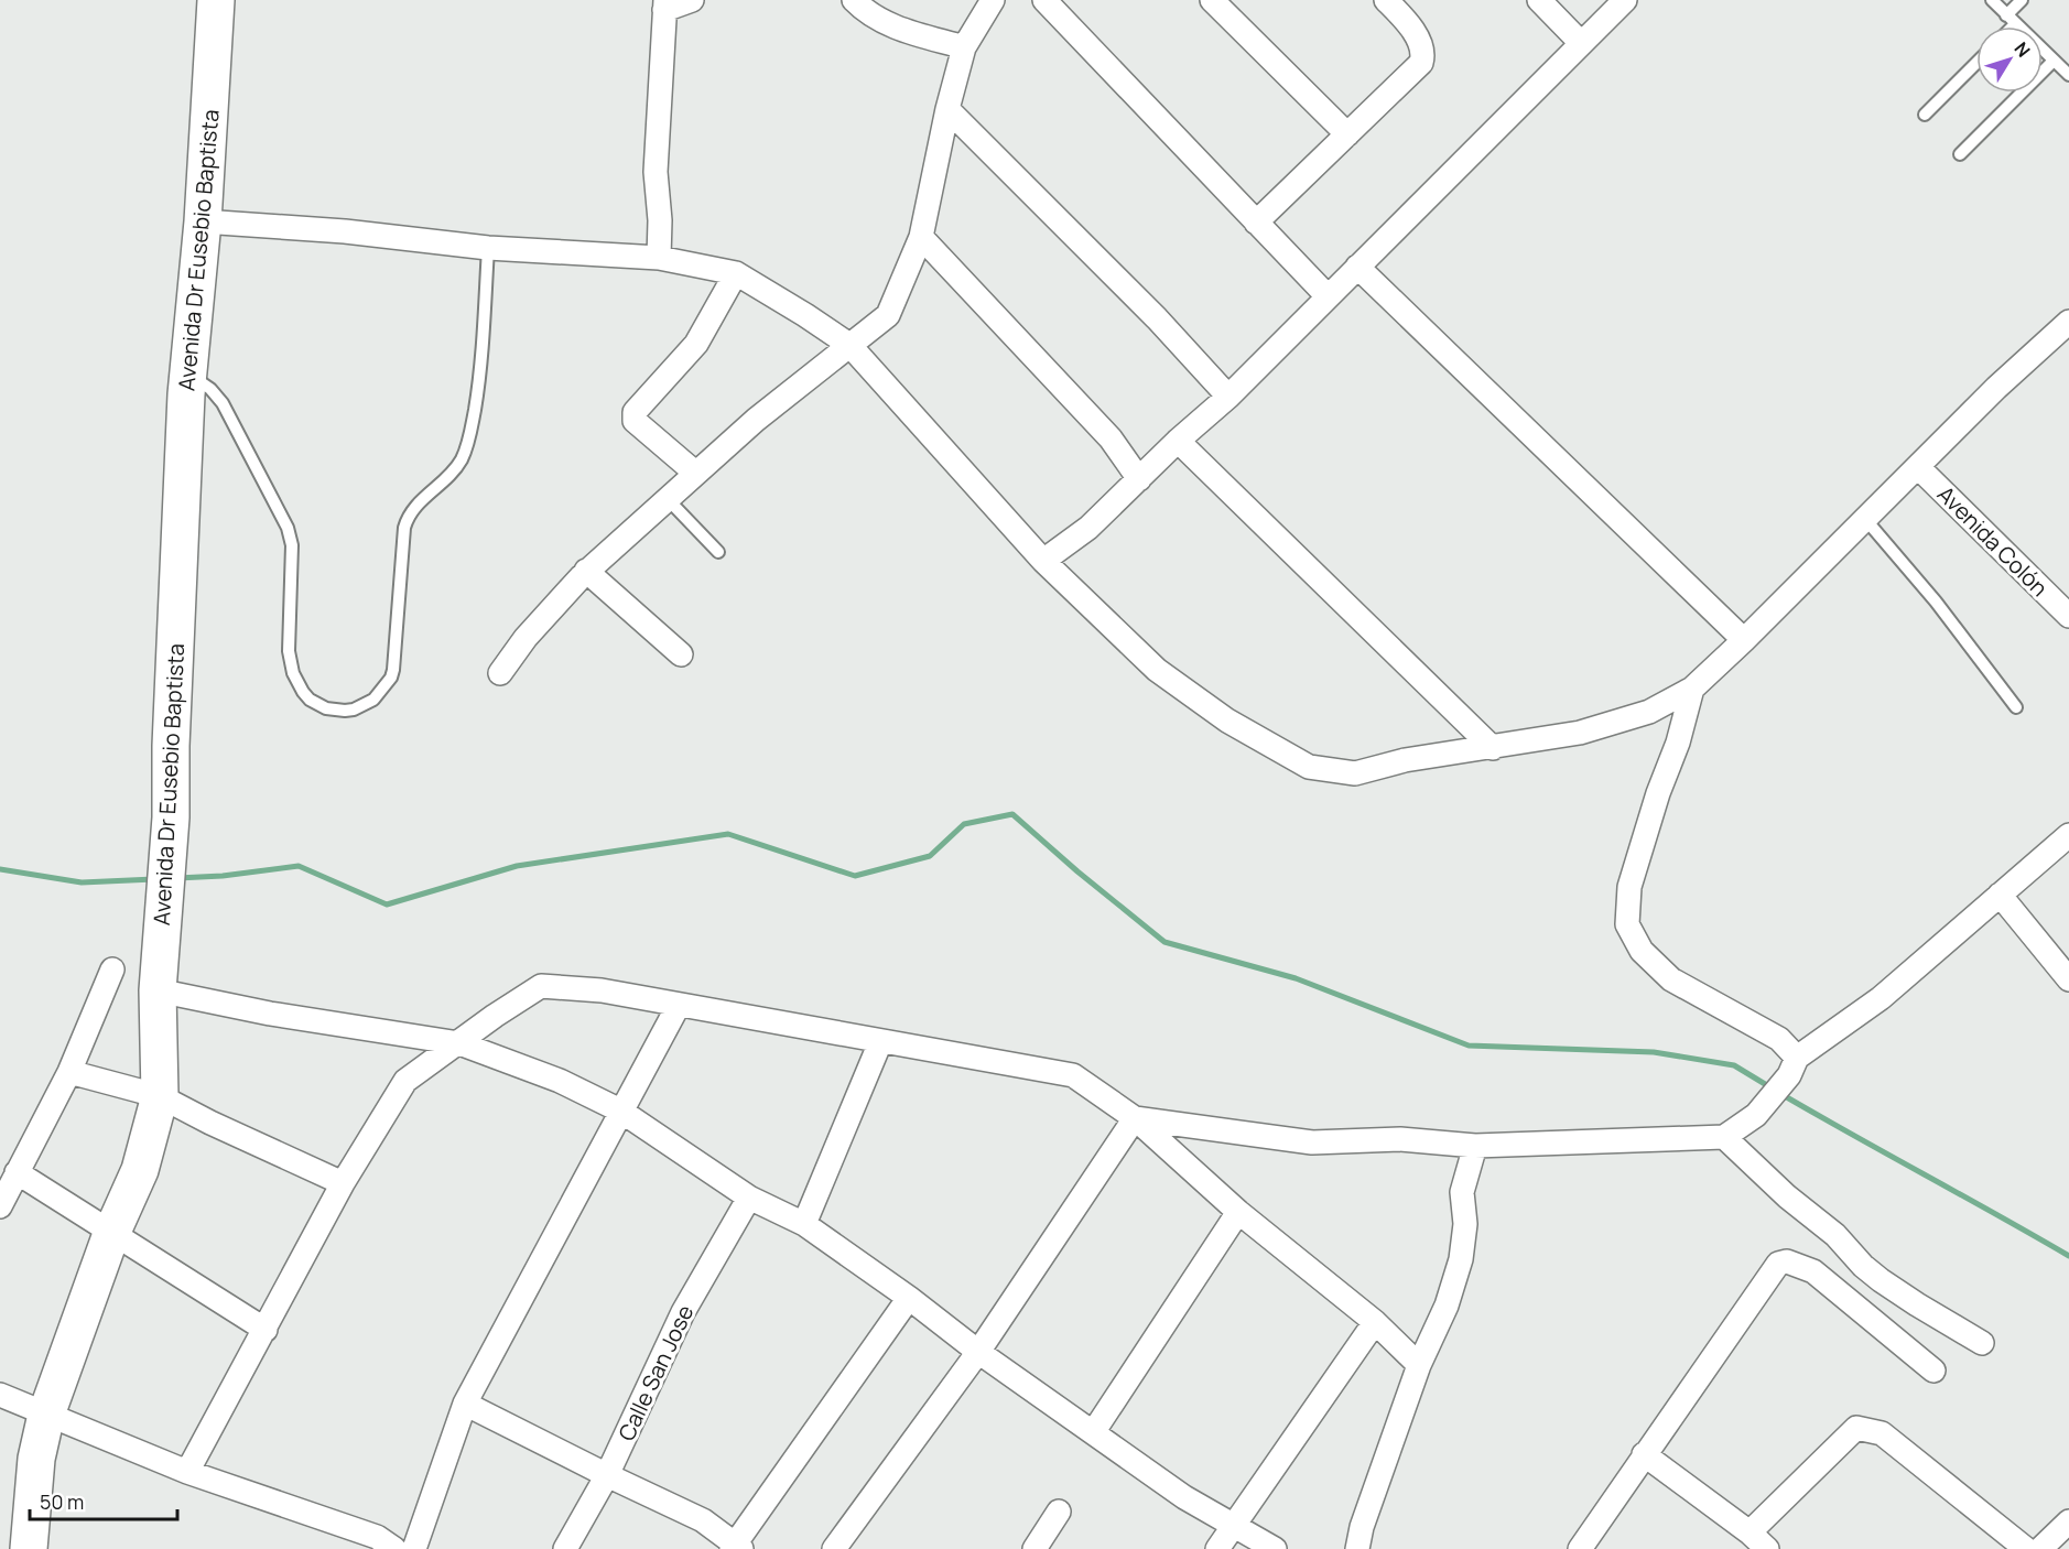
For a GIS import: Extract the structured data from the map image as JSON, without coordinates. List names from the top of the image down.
{
  "streets": {
    "main road": ["Avenida Dr Eusebio Baptista"],
    "street": ["Avenida Colón", "Calle San Jose"]
  },
  "scale_bar": "50 m",
  "north": "top right"
}
